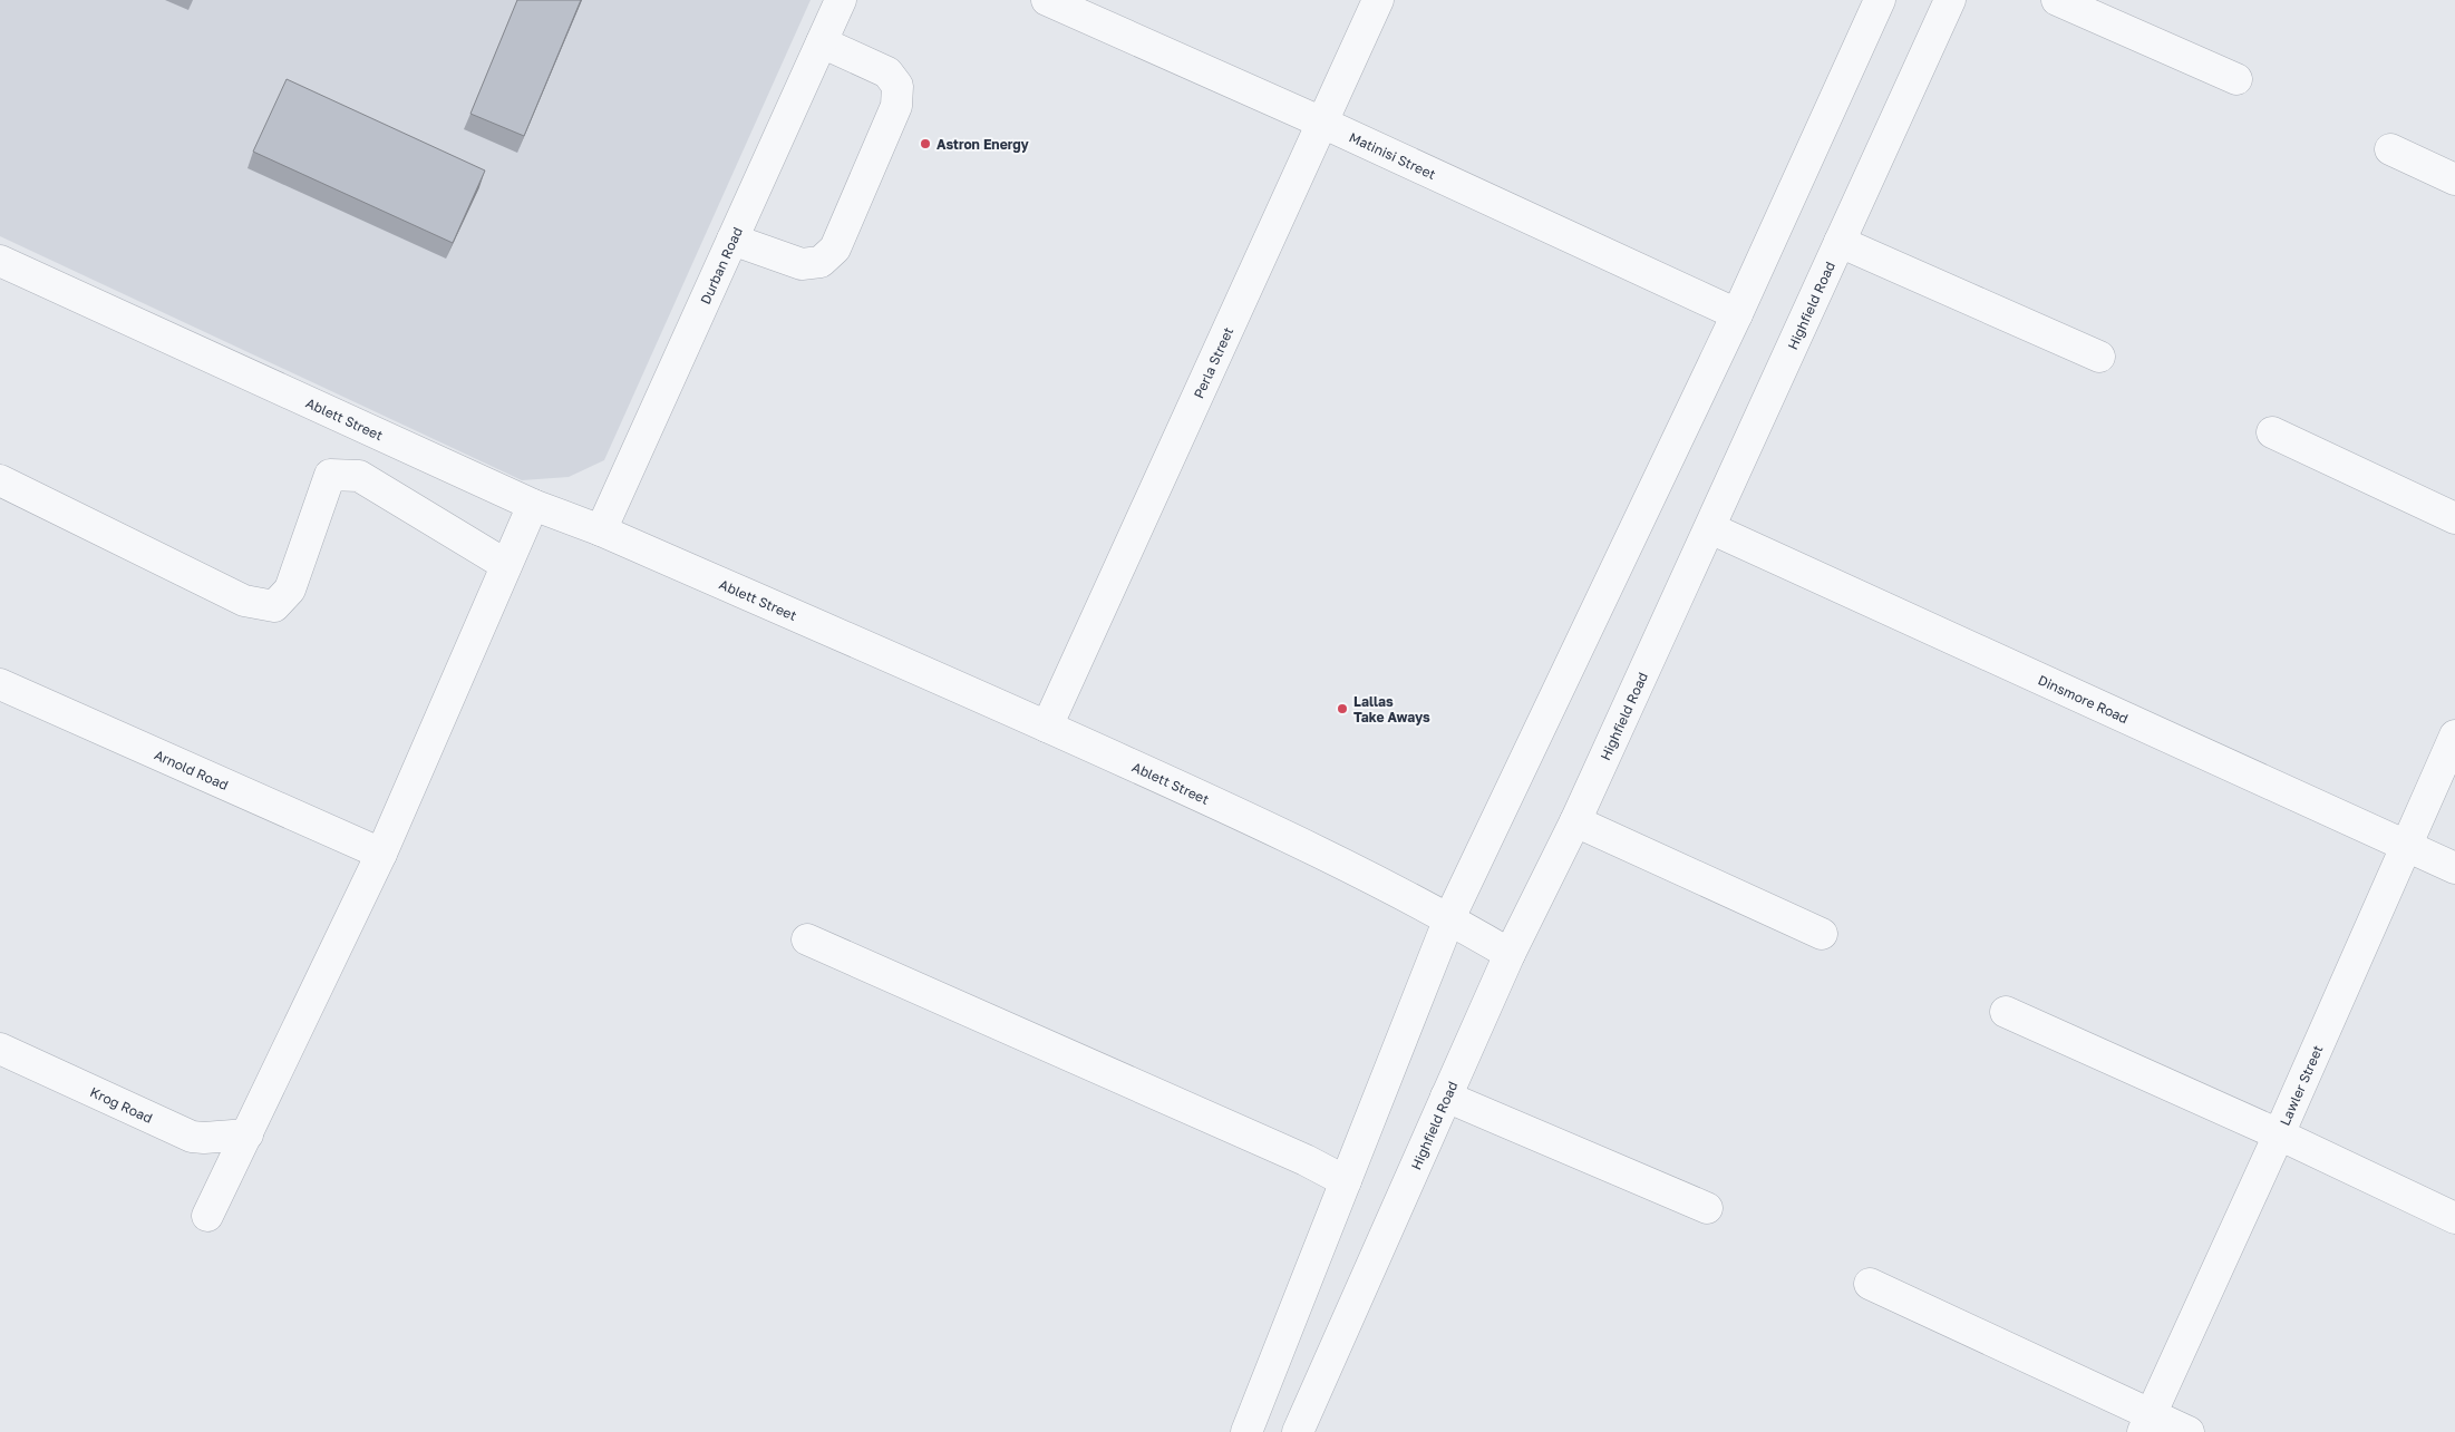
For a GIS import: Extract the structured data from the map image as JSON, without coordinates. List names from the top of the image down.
{
  "streets": {
    "street": [
      "Matinisi Street",
      "Durban Road",
      "Highfield Road",
      "Perla Street",
      "Ablett Street",
      "Dinsmore Road",
      "Arnold Road",
      "Lawler Street",
      "Krog Road"
    ]
  },
  "crossings": [
    ["Matinisi Street", "Perla Street"],
    ["Durban Road", "Ablett Street"],
    ["Highfield Road", "Ablett Street"],
    ["Highfield Road", "Dinsmore Road"],
    ["Perla Street", "Ablett Street"],
    ["Dinsmore Road", "Lawler Street"]
  ],
  "places": ["Astron Energy", "Lallas Take Aways"]
}
